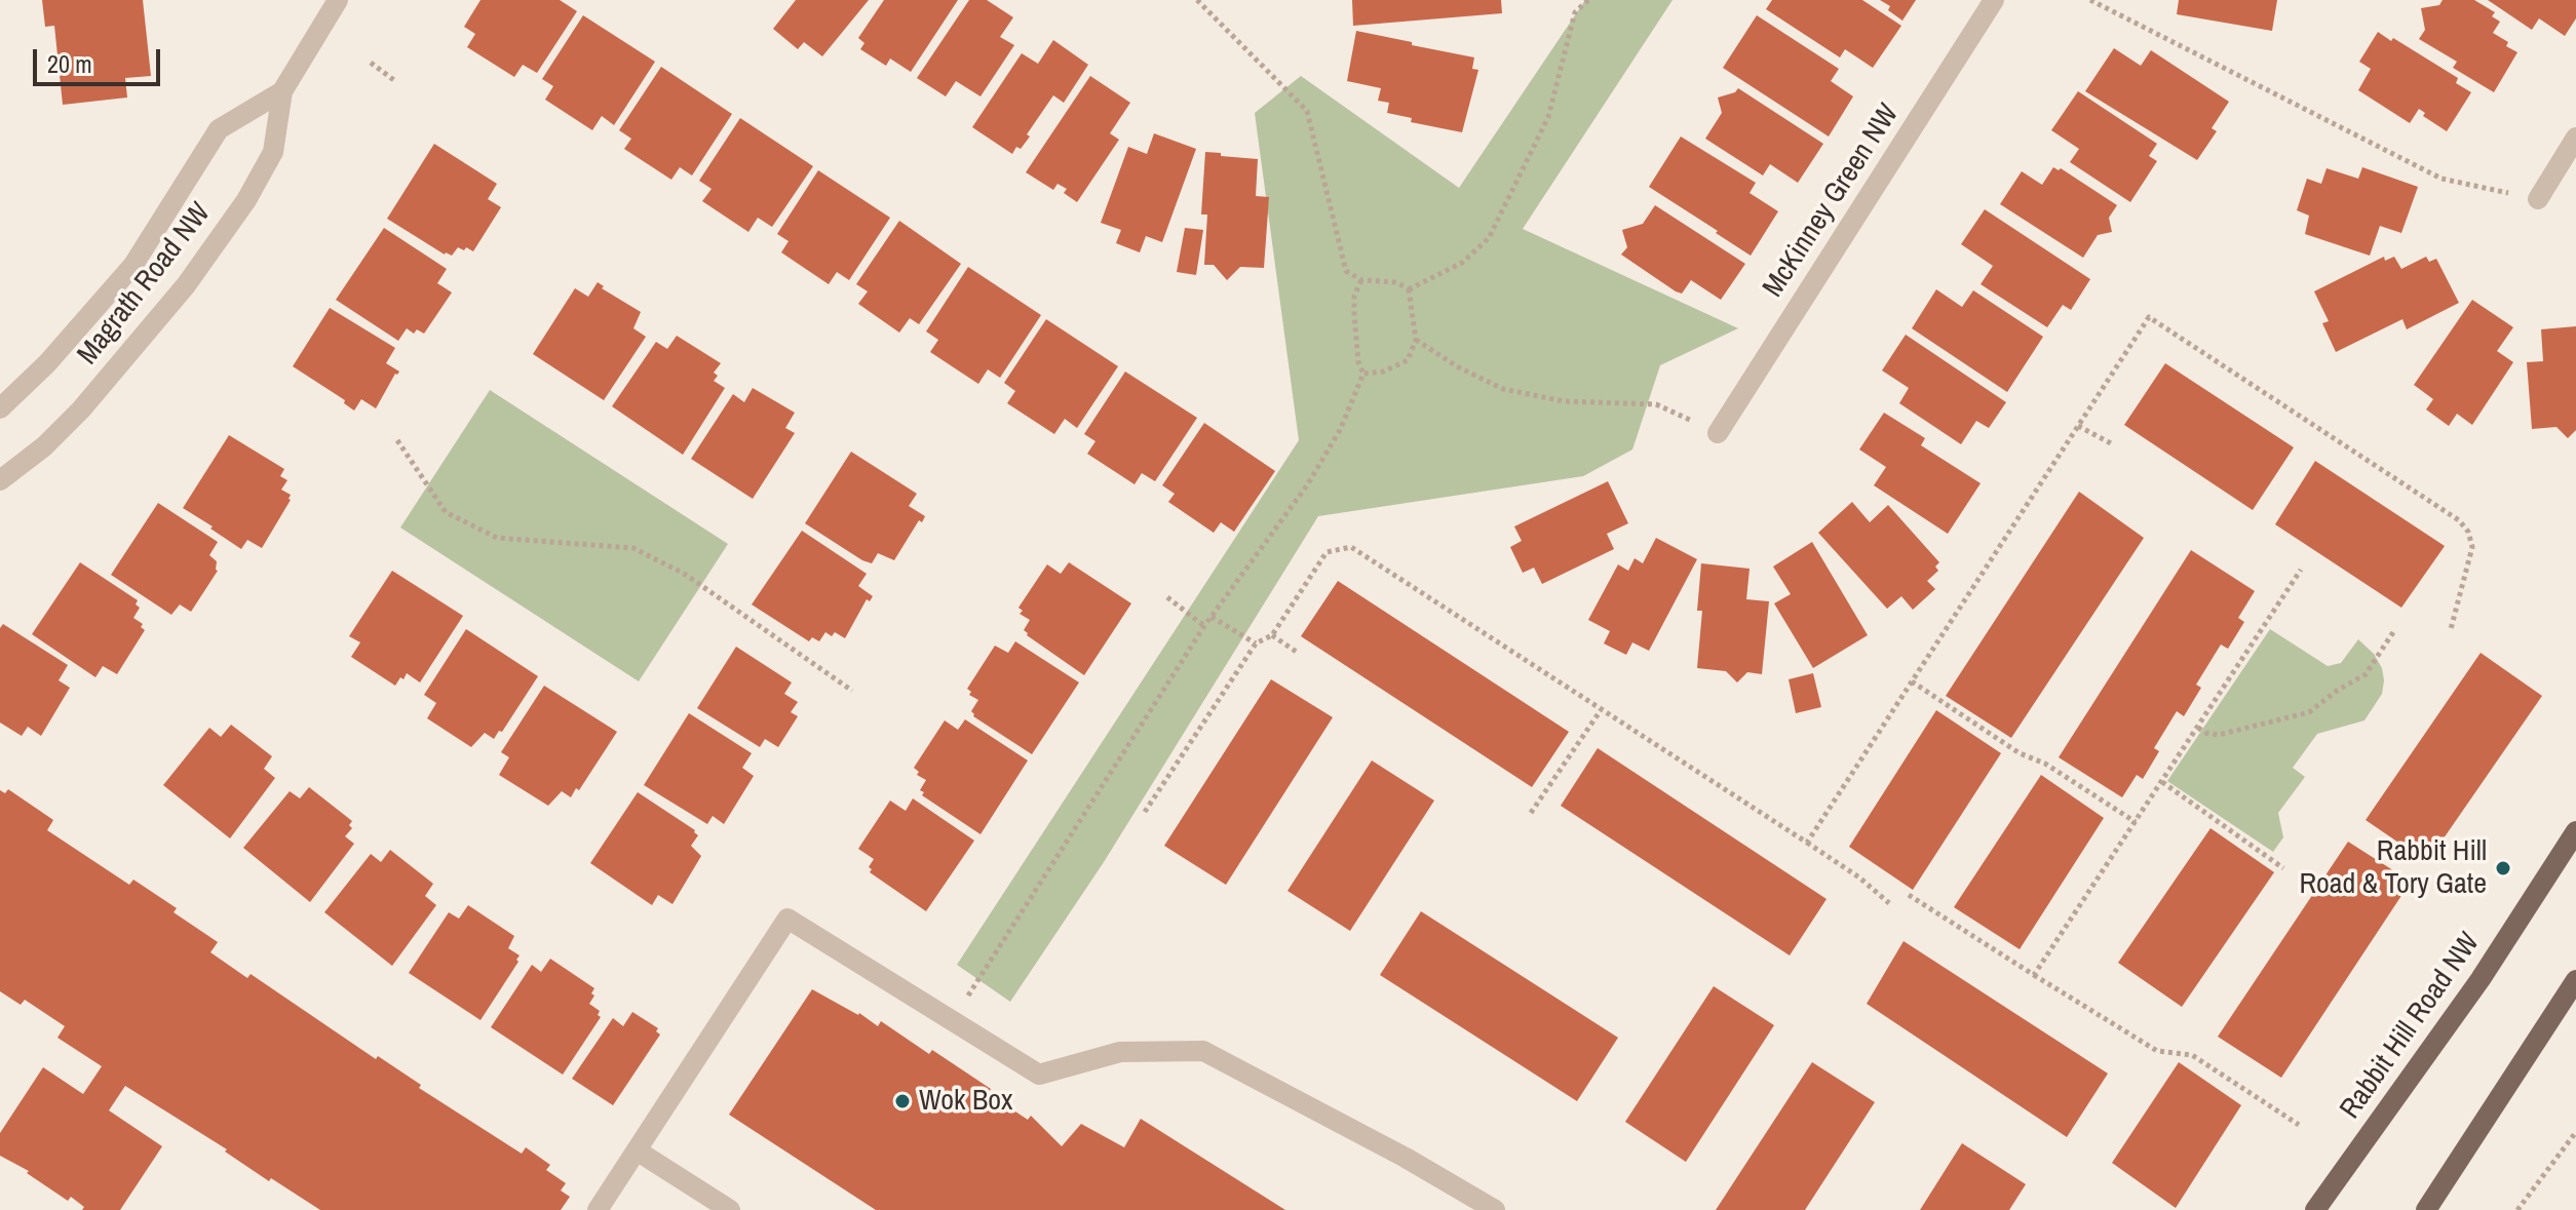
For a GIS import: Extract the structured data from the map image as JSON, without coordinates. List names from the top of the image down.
{
  "streets": {
    "main road": ["Rabbit Hill Road NW"],
    "street": ["McKinney Green NW", "Magrath Road NW"]
  },
  "places": ["Rabbit Hill Road & Tory Gate", "Wok Box"],
  "scale_bar": "20 m"
}
